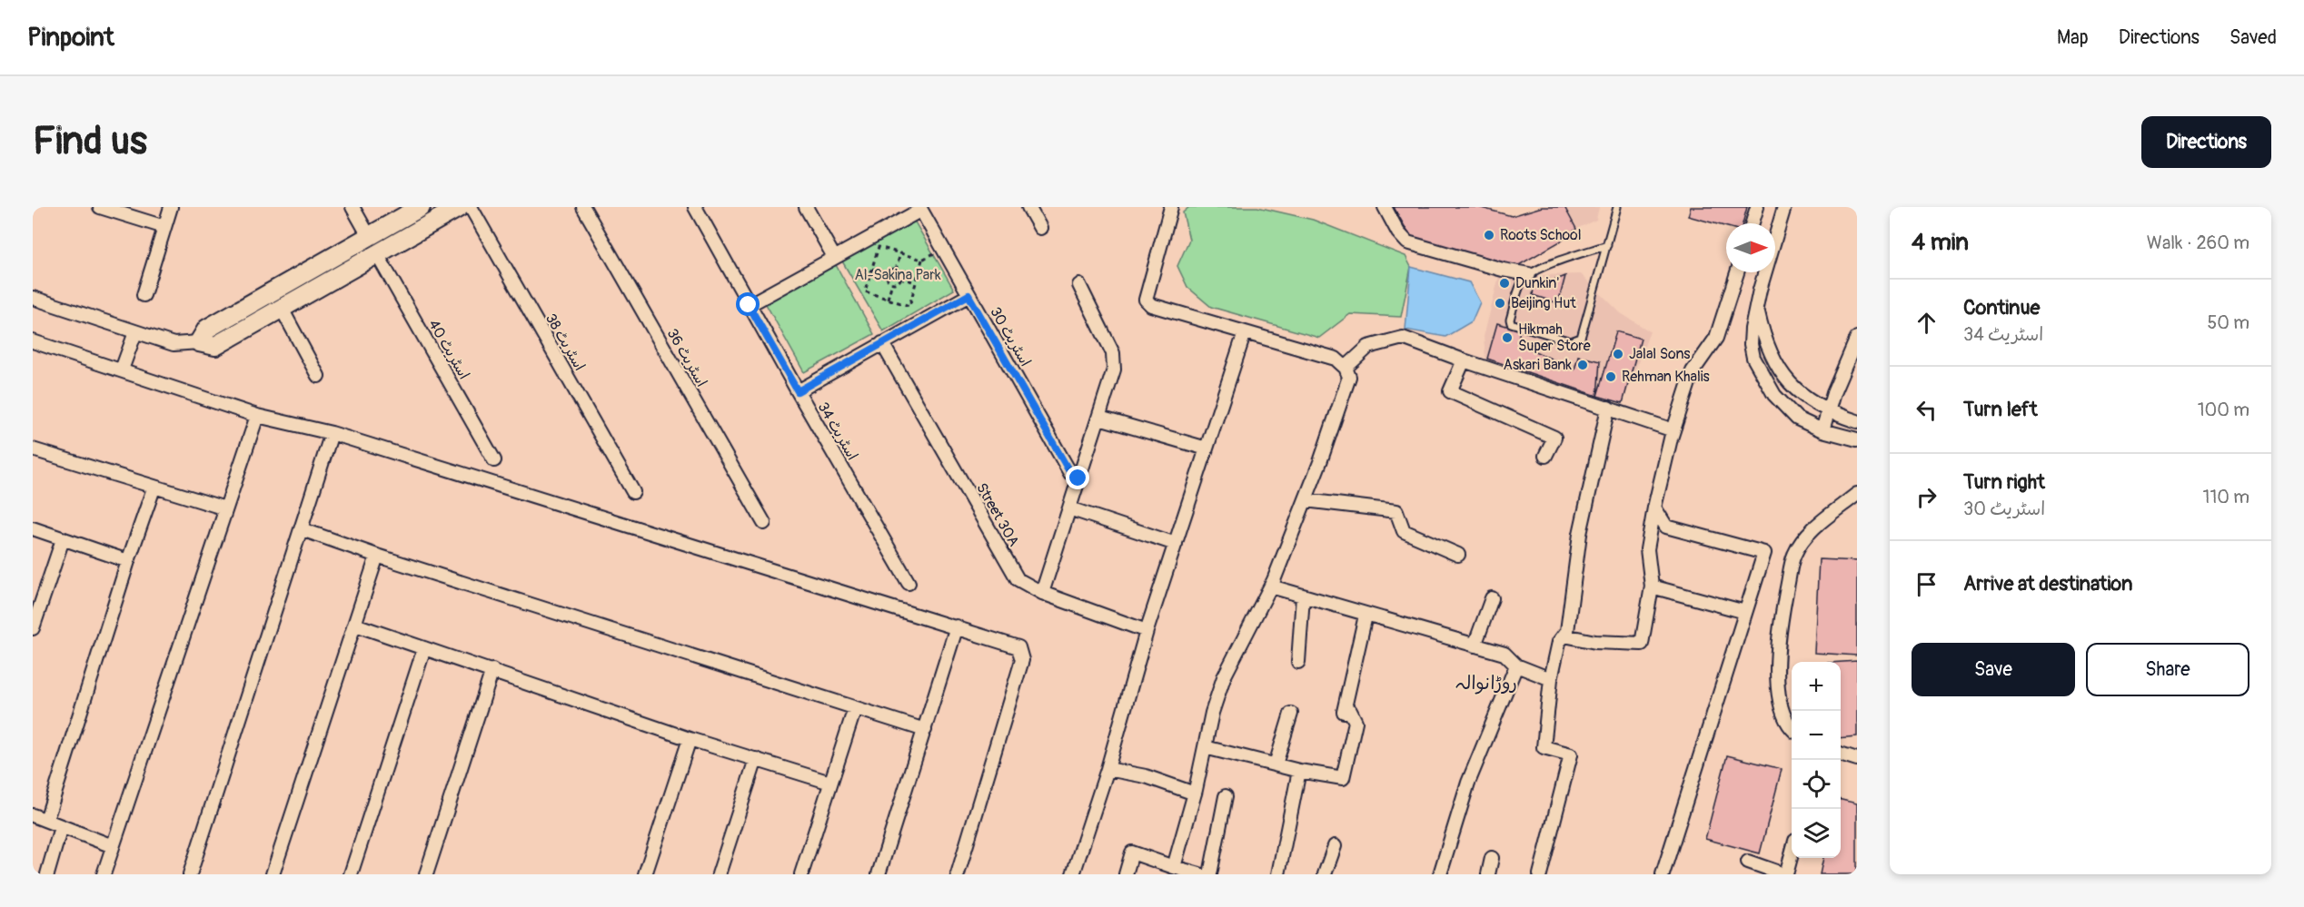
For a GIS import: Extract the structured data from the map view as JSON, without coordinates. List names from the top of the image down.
{
  "streets": {
    "street": [
      "اسٹریٹ 30",
      "اسٹریٹ 38",
      "اسٹریٹ 40",
      "اسٹریٹ 36",
      "اسٹریٹ 34",
      "Street 30A"
    ]
  },
  "districts": ["روڑانوالہ"],
  "parks": ["Al-Sakina Park"],
  "places": [
    "Roots School",
    "Dunkin'",
    "Beijing Hut",
    "Hikmah Super Store",
    "Jalal Sons",
    "Askari Bank",
    "Rehman Khalis"
  ],
  "north": "right",
  "page": {
    "header": "Pinpoint",
    "nav": ["Map", "Directions", "Saved"],
    "buttons": [
      "Directions",
      ["Save", "Share"]
    ],
    "title": "Find us",
    "heading": ["4 min", "Walk · 260 m"],
    "list": [
      ["Continue", "اسٹریٹ 34", "50 m"],
      ["Turn left", "100 m"],
      ["Turn right", "اسٹریٹ 30", "110 m"],
      "Arrive at destination"
    ],
    "map_buttons": ["+", "−"]
  }
}
